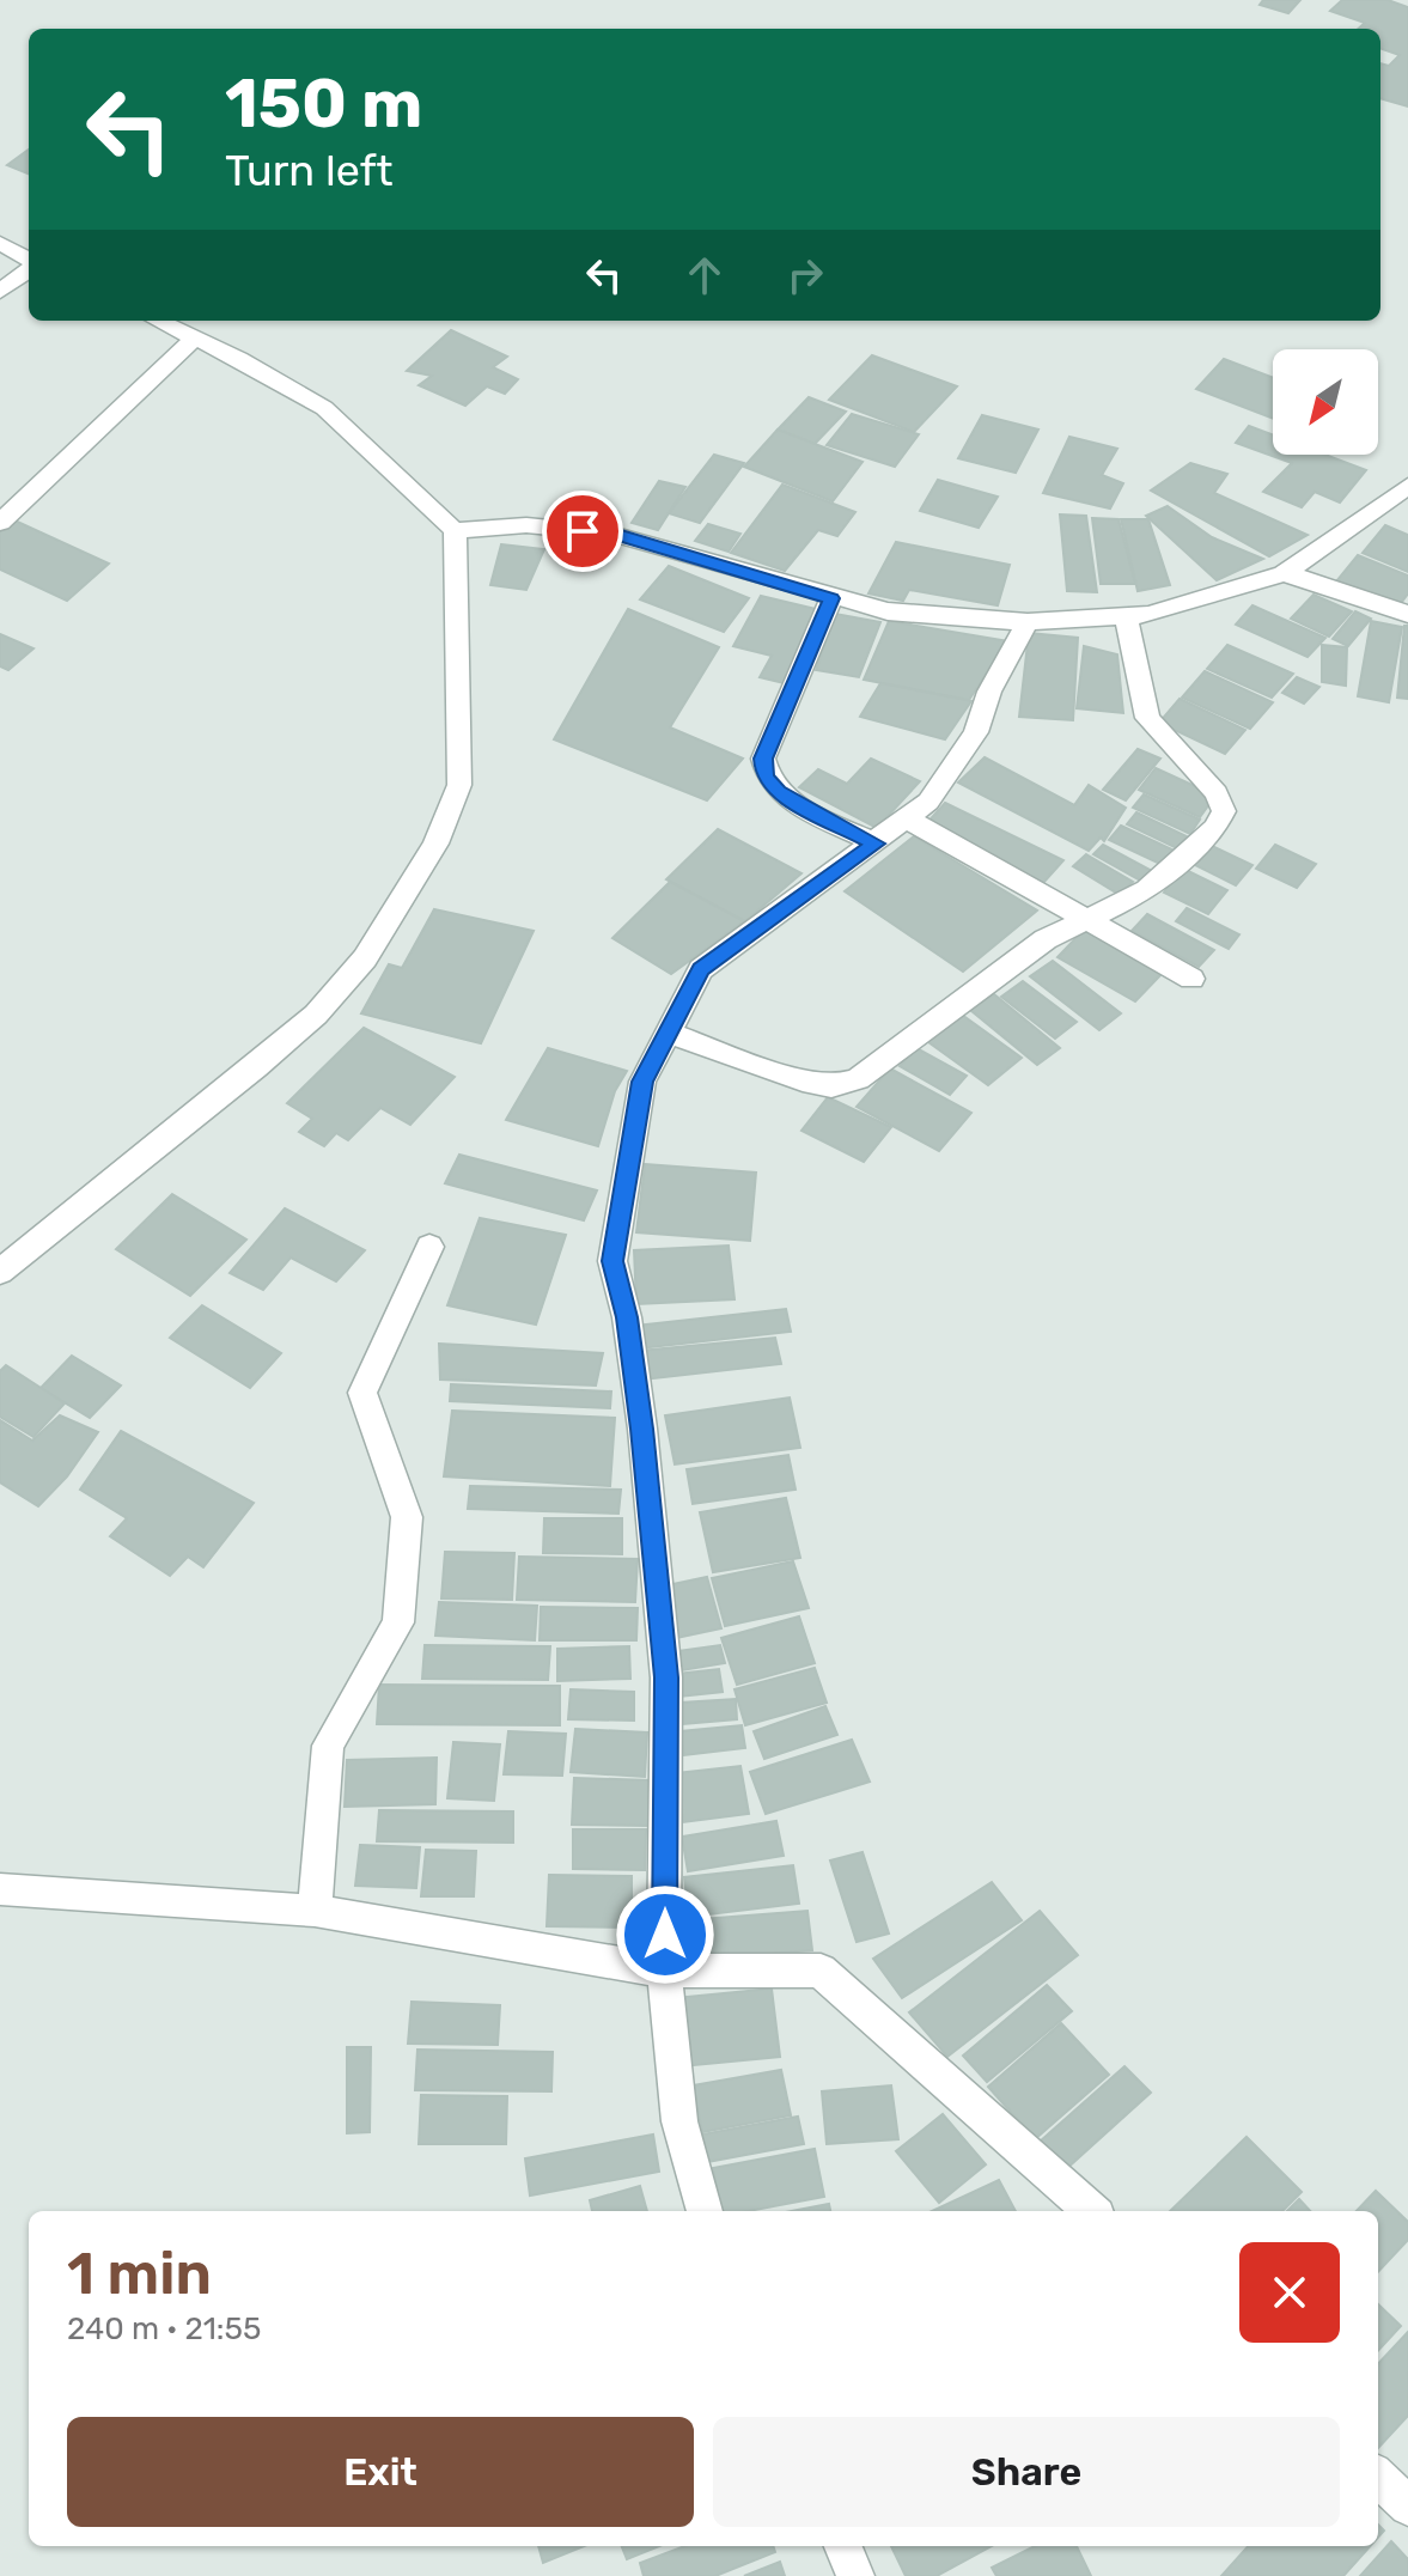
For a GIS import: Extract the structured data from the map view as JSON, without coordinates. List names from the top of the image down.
{
  "north": "bottom left",
  "page": {
    "turn": ["150 m", "Turn left"],
    "heading": ["1 min", "240 m · 21:55"],
    "buttons": ["Exit", "Share"]
  }
}
